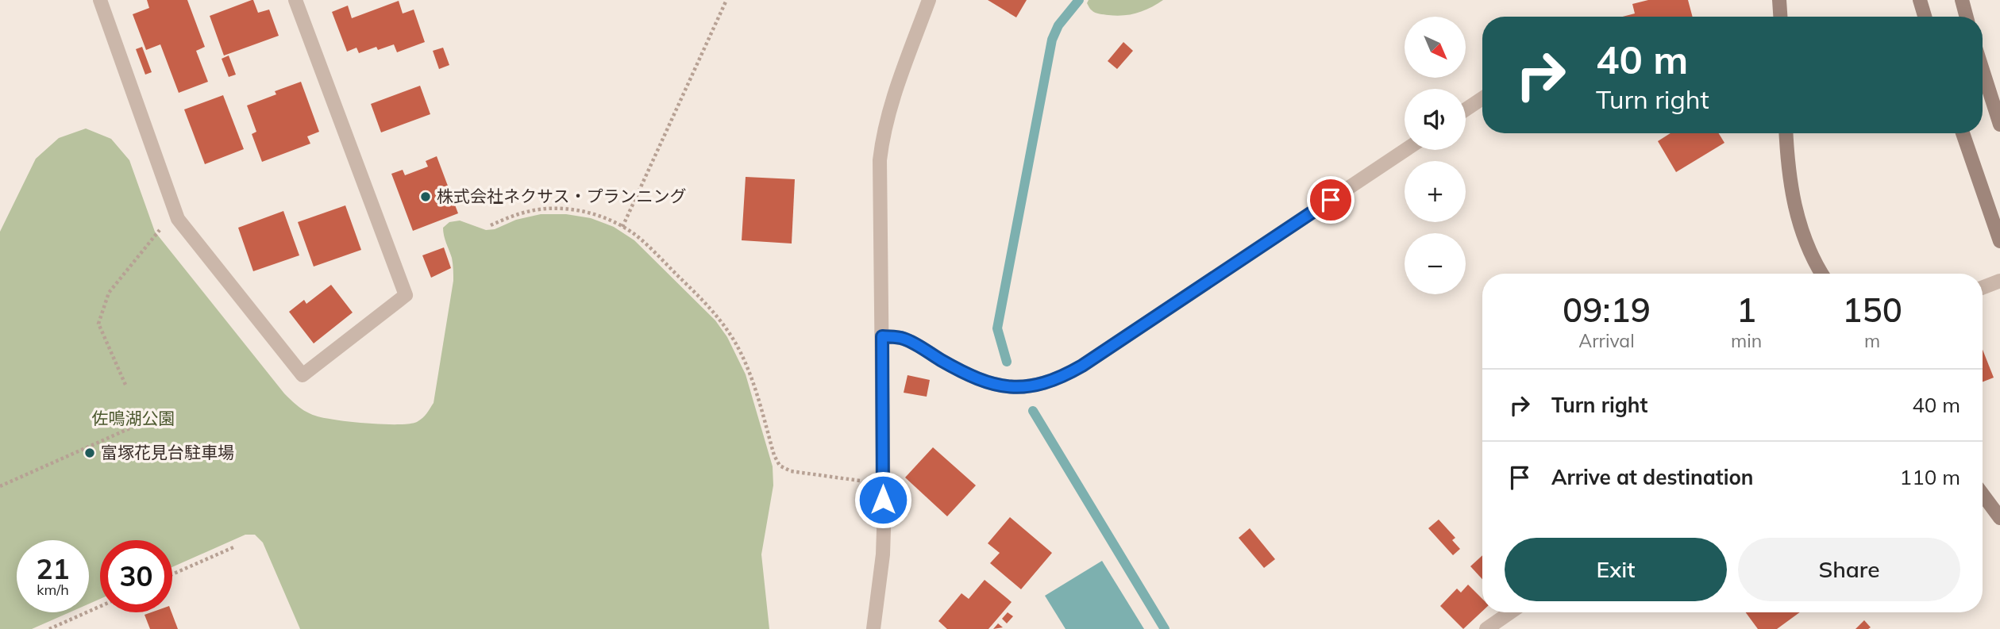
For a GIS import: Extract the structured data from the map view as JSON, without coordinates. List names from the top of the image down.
{
  "parks": ["佐鳴湖公園"],
  "places": ["株式会社ネクサス・プランニング", "富塚花見台駐車場"],
  "north": "bottom right",
  "page": {
    "map_buttons": ["+", "−"],
    "turn": ["40 m", "Turn right"],
    "eta": [
      "09:19",
      "Arrival",
      "1",
      "min",
      "150",
      "m"
    ],
    "list": [
      {
        "name": "Turn right",
        "value": "40 m"
      },
      {
        "name": "Arrive at destination",
        "value": "110 m"
      }
    ],
    "buttons": ["Exit", "Share"],
    "speed": "21 km/h",
    "limit": "30"
  }
}
